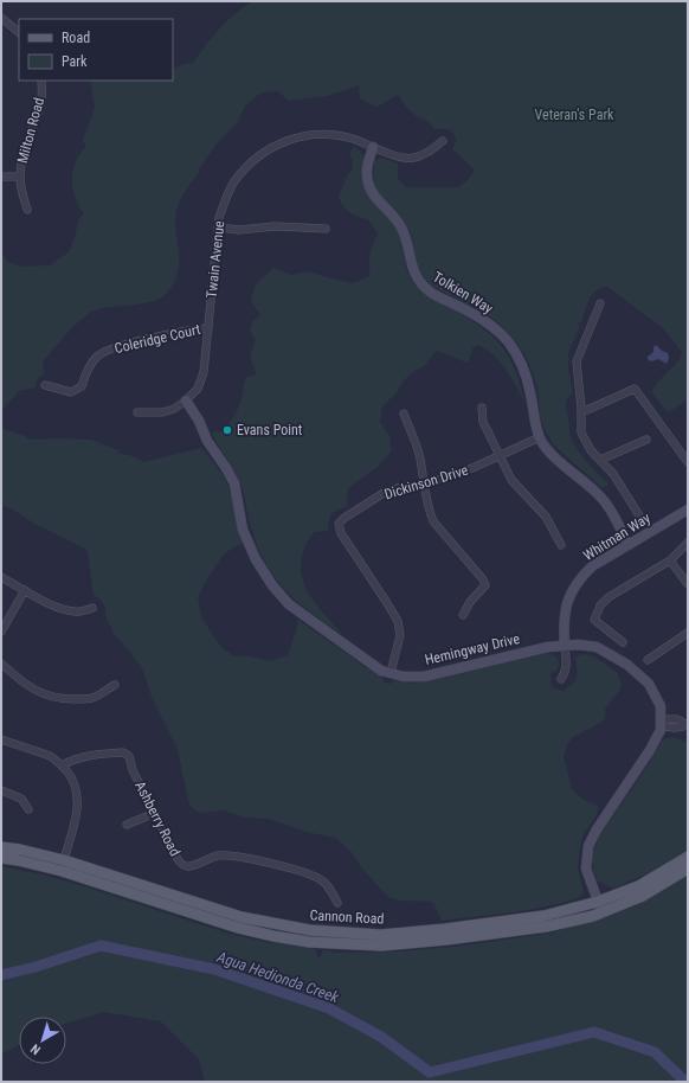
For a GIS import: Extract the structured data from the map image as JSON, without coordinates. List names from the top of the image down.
{
  "streets": {
    "main road": ["Cannon Road"],
    "street": [
      "Milton Road",
      "Twain Avenue",
      "Tolkien Way",
      "Coleridge Court",
      "Dickinson Drive",
      "Whitman Way",
      "Hemingway Drive",
      "Ashberry Road"
    ]
  },
  "crossings": [
    ["Twain Avenue", "Tolkien Way"],
    ["Twain Avenue", "Coleridge Court"],
    ["Twain Avenue", "Hemingway Drive"],
    ["Tolkien Way", "Dickinson Drive"],
    ["Tolkien Way", "Whitman Way"],
    ["Dickinson Drive", "Hemingway Drive"],
    ["Whitman Way", "Hemingway Drive"],
    ["Hemingway Drive", "Cannon Road"]
  ],
  "water": ["Agua Hedionda Creek"],
  "parks": ["Veteran's Park"],
  "places": ["Evans Point"],
  "legend": ["Road", "Park"],
  "north": "bottom left"
}
